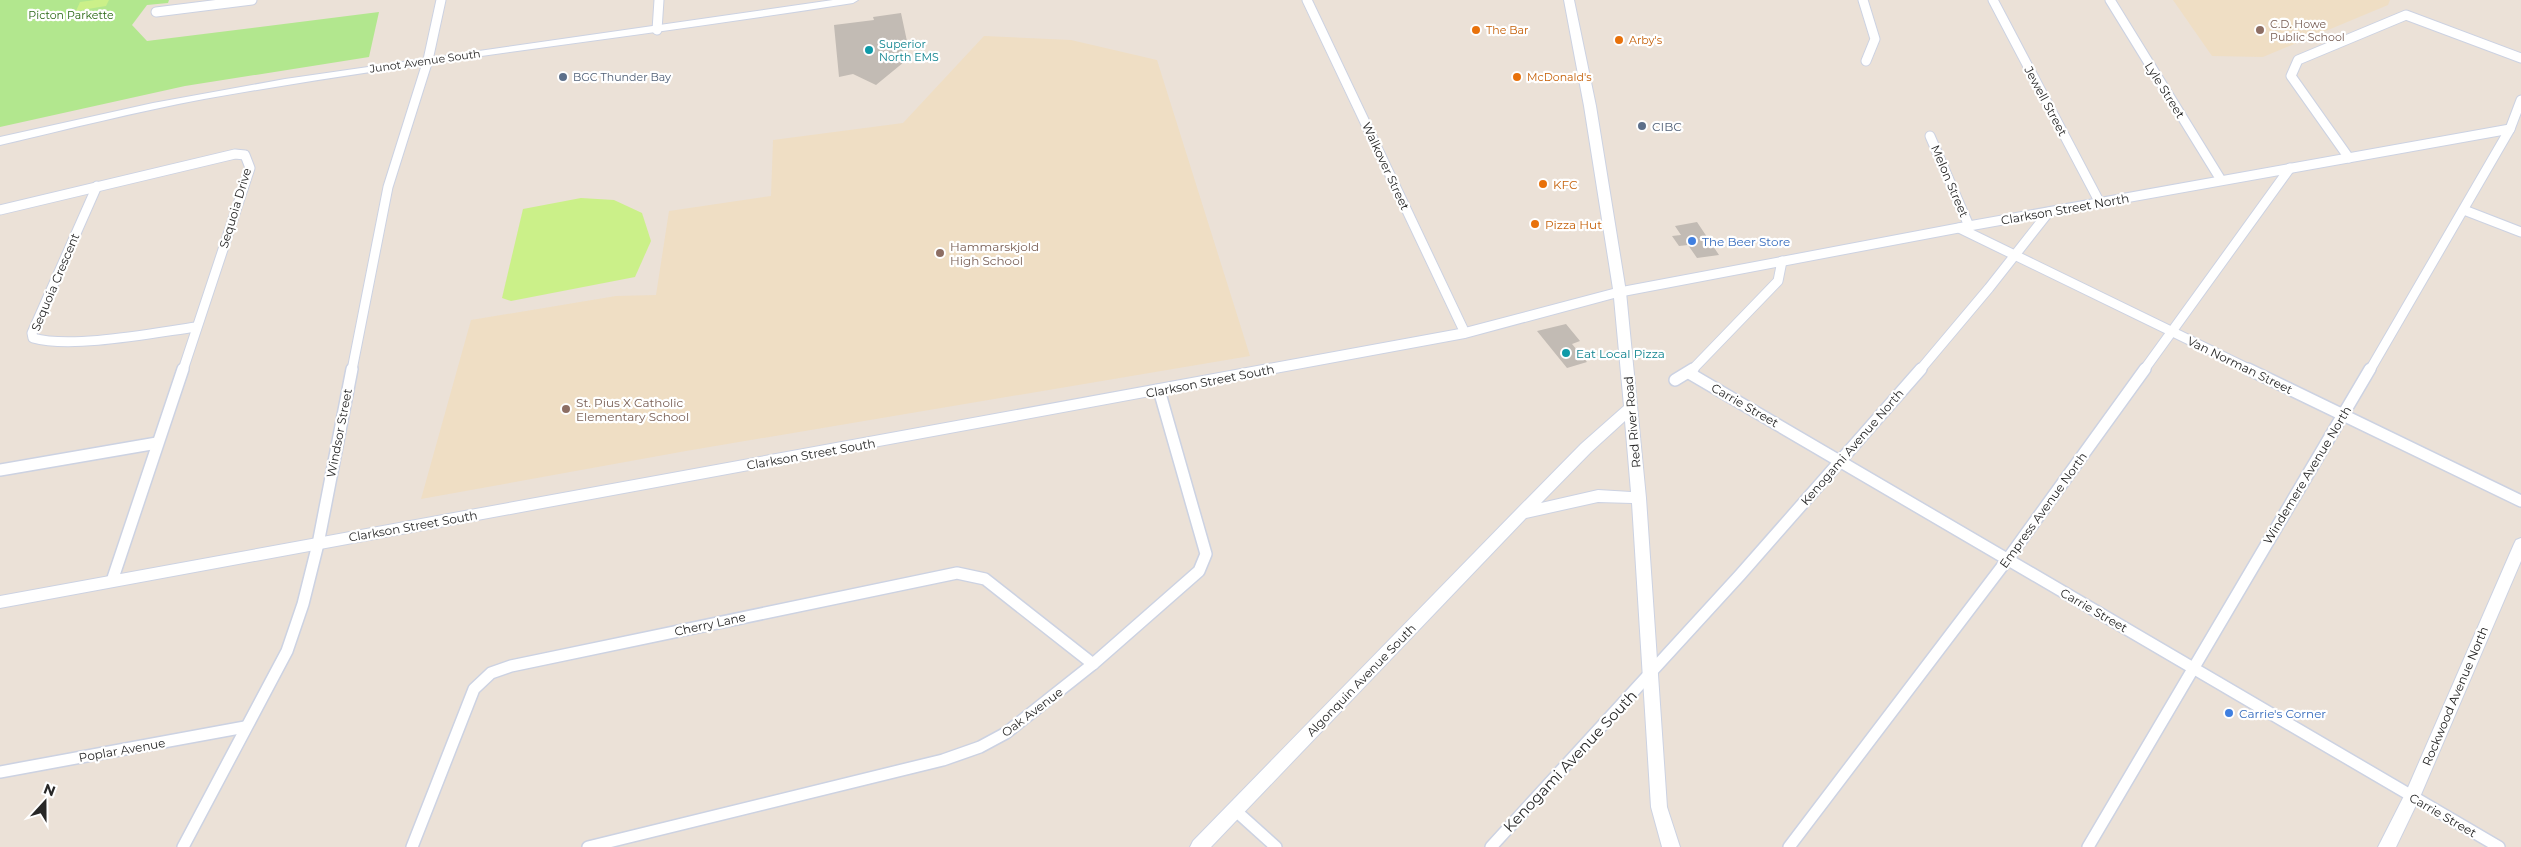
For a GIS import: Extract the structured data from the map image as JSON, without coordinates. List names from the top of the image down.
{
  "streets": {
    "main road": [
      "Junot Avenue South",
      "Clarkson Street South",
      "Red River Road",
      "Algonquin Avenue South",
      "Rockwood Avenue North"
    ],
    "street": [
      "Lyle Street",
      "Jewell Street",
      "Walkover Street",
      "Melon Street",
      "Sequoia Drive",
      "Clarkson Street North",
      "Sequoia Crescent",
      "Van Norman Street",
      "Carrie Street",
      "Windsor Street",
      "Kenogami Avenue North",
      "Windemere Avenue North",
      "Empress Avenue North",
      "Cherry Lane",
      "Oak Avenue",
      "Poplar Avenue",
      "Kenogami Avenue South"
    ]
  },
  "crossings": [
    ["Junot Avenue South", "Windsor Street"],
    ["Lyle Street", "Clarkson Street North"],
    ["Jewell Street", "Clarkson Street North"],
    ["Walkover Street", "Clarkson Street South"],
    ["Melon Street", "Clarkson Street North"],
    ["Sequoia Drive", "Sequoia Crescent"],
    ["Sequoia Drive", "Clarkson Street South"],
    ["Clarkson Street North", "Van Norman Street"],
    ["Clarkson Street North", "Clarkson Street South"],
    ["Clarkson Street North", "Red River Road"],
    ["Clarkson Street North", "Kenogami Avenue North"],
    ["Clarkson Street North", "Windemere Avenue North"],
    ["Clarkson Street North", "Empress Avenue North"],
    ["Van Norman Street", "Kenogami Avenue North"],
    ["Van Norman Street", "Windemere Avenue North"],
    ["Van Norman Street", "Empress Avenue North"],
    ["Clarkson Street South", "Red River Road"],
    ["Clarkson Street South", "Windsor Street"],
    ["Clarkson Street South", "Oak Avenue"],
    ["Carrie Street", "Kenogami Avenue North"],
    ["Carrie Street", "Windemere Avenue North"],
    ["Carrie Street", "Empress Avenue North"],
    ["Carrie Street", "Rockwood Avenue North"],
    ["Red River Road", "Kenogami Avenue North"],
    ["Red River Road", "Algonquin Avenue South"],
    ["Red River Road", "Kenogami Avenue South"],
    ["Windsor Street", "Poplar Avenue"],
    ["Kenogami Avenue North", "Kenogami Avenue South"],
    ["Cherry Lane", "Oak Avenue"]
  ],
  "parks": ["Picton Parkette"],
  "places": [
    "The Bar",
    "C.D. Howe Public School",
    "Arby's",
    "Superior North EMS",
    "BGC Thunder Bay",
    "McDonald's",
    "CIBC",
    "KFC",
    "Pizza Hut",
    "The Beer Store",
    "Hammarskjold High School",
    "Eat Local Pizza",
    "St. Pius X Catholic Elementary School",
    "Carrie's Corner"
  ],
  "north": "top"
}
